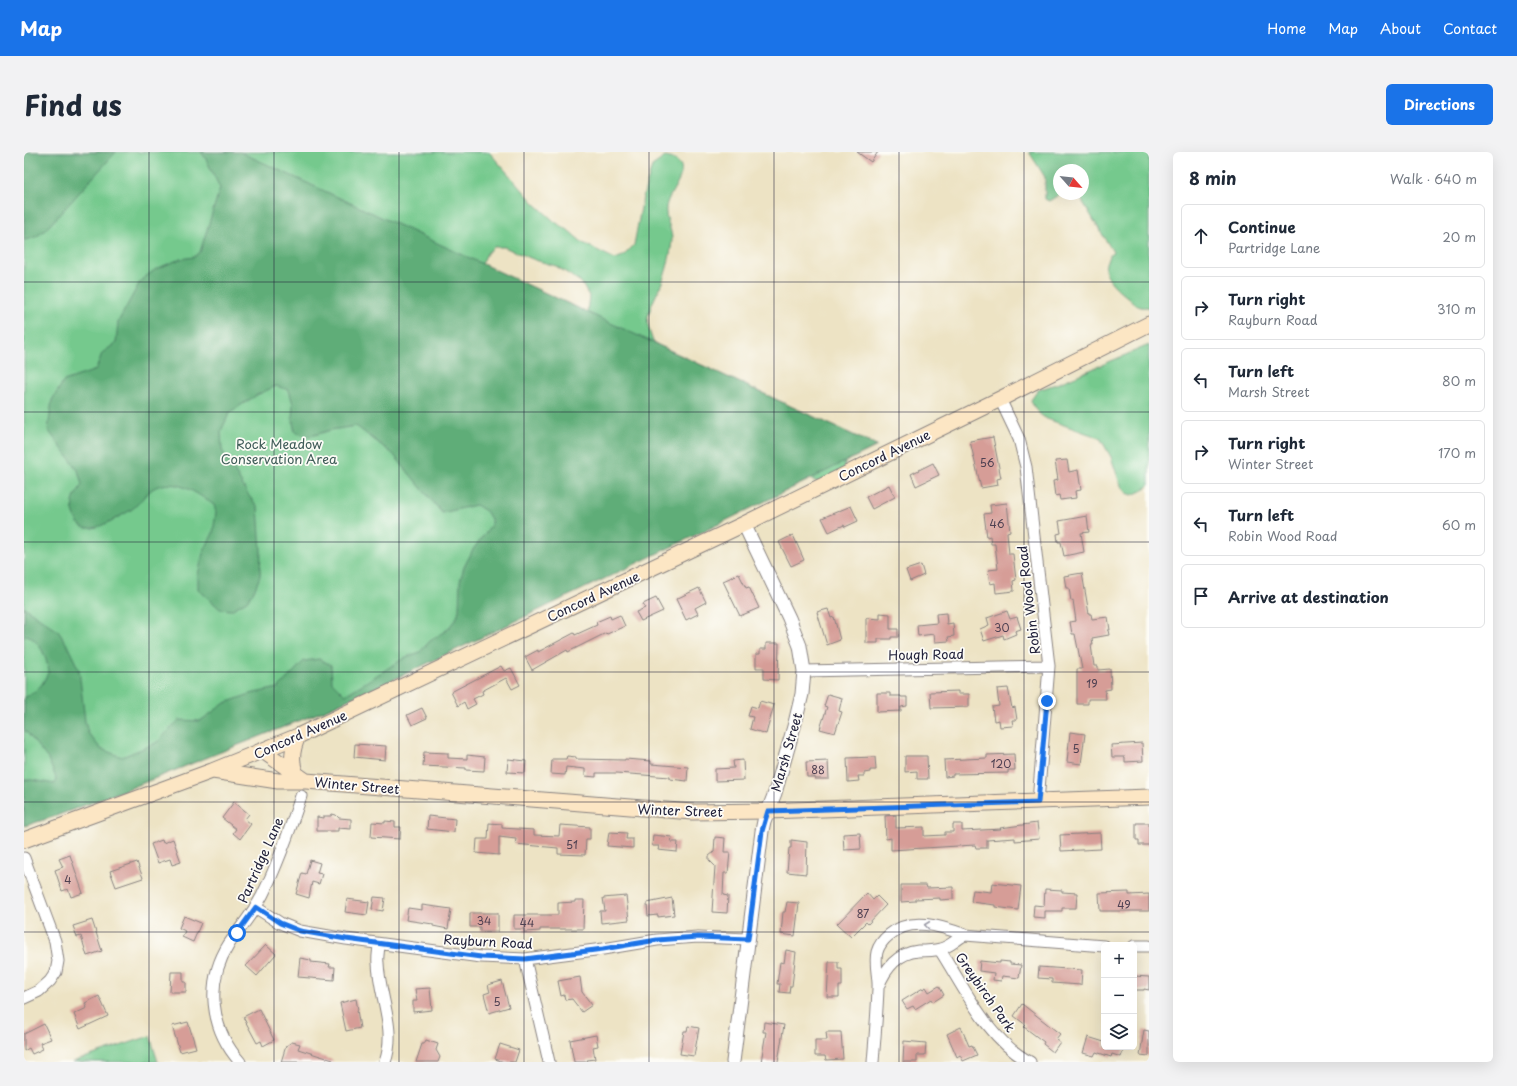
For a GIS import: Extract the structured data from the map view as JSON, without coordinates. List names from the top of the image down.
{
  "streets": {
    "main road": ["Concord Avenue", "Winter Street"],
    "street": [
      "Robin Wood Road",
      "Hough Road",
      "Marsh Street",
      "Partridge Lane",
      "Rayburn Road",
      "Greybirch Park"
    ]
  },
  "crossings": [
    ["Concord Avenue", "Robin Wood Road"],
    ["Concord Avenue", "Marsh Street"],
    ["Concord Avenue", "Winter Street"],
    ["Robin Wood Road", "Hough Road"],
    ["Robin Wood Road", "Winter Street"],
    ["Hough Road", "Marsh Street"],
    ["Marsh Street", "Winter Street"],
    ["Marsh Street", "Rayburn Road"],
    ["Partridge Lane", "Rayburn Road"]
  ],
  "parks": ["Rock Meadow Conservation Area"],
  "house_numbers": [
    "56",
    "46",
    "30",
    "19",
    "5",
    "120",
    "88",
    "51",
    "4",
    "49",
    "87",
    "34",
    "44",
    "5"
  ],
  "north": "bottom right",
  "page": {
    "header": "Map",
    "nav": [
      "Home",
      "Map",
      "About",
      "Contact"
    ],
    "title": "Find us",
    "buttons": "Directions",
    "heading": ["8 min", "Walk · 640 m"],
    "list": [
      ["Continue", "Partridge Lane", "20 m"],
      ["Turn right", "Rayburn Road", "310 m"],
      ["Turn left", "Marsh Street", "80 m"],
      ["Turn right", "Winter Street", "170 m"],
      ["Turn left", "Robin Wood Road", "60 m"],
      "Arrive at destination"
    ],
    "map_buttons": ["+", "−"]
  }
}
